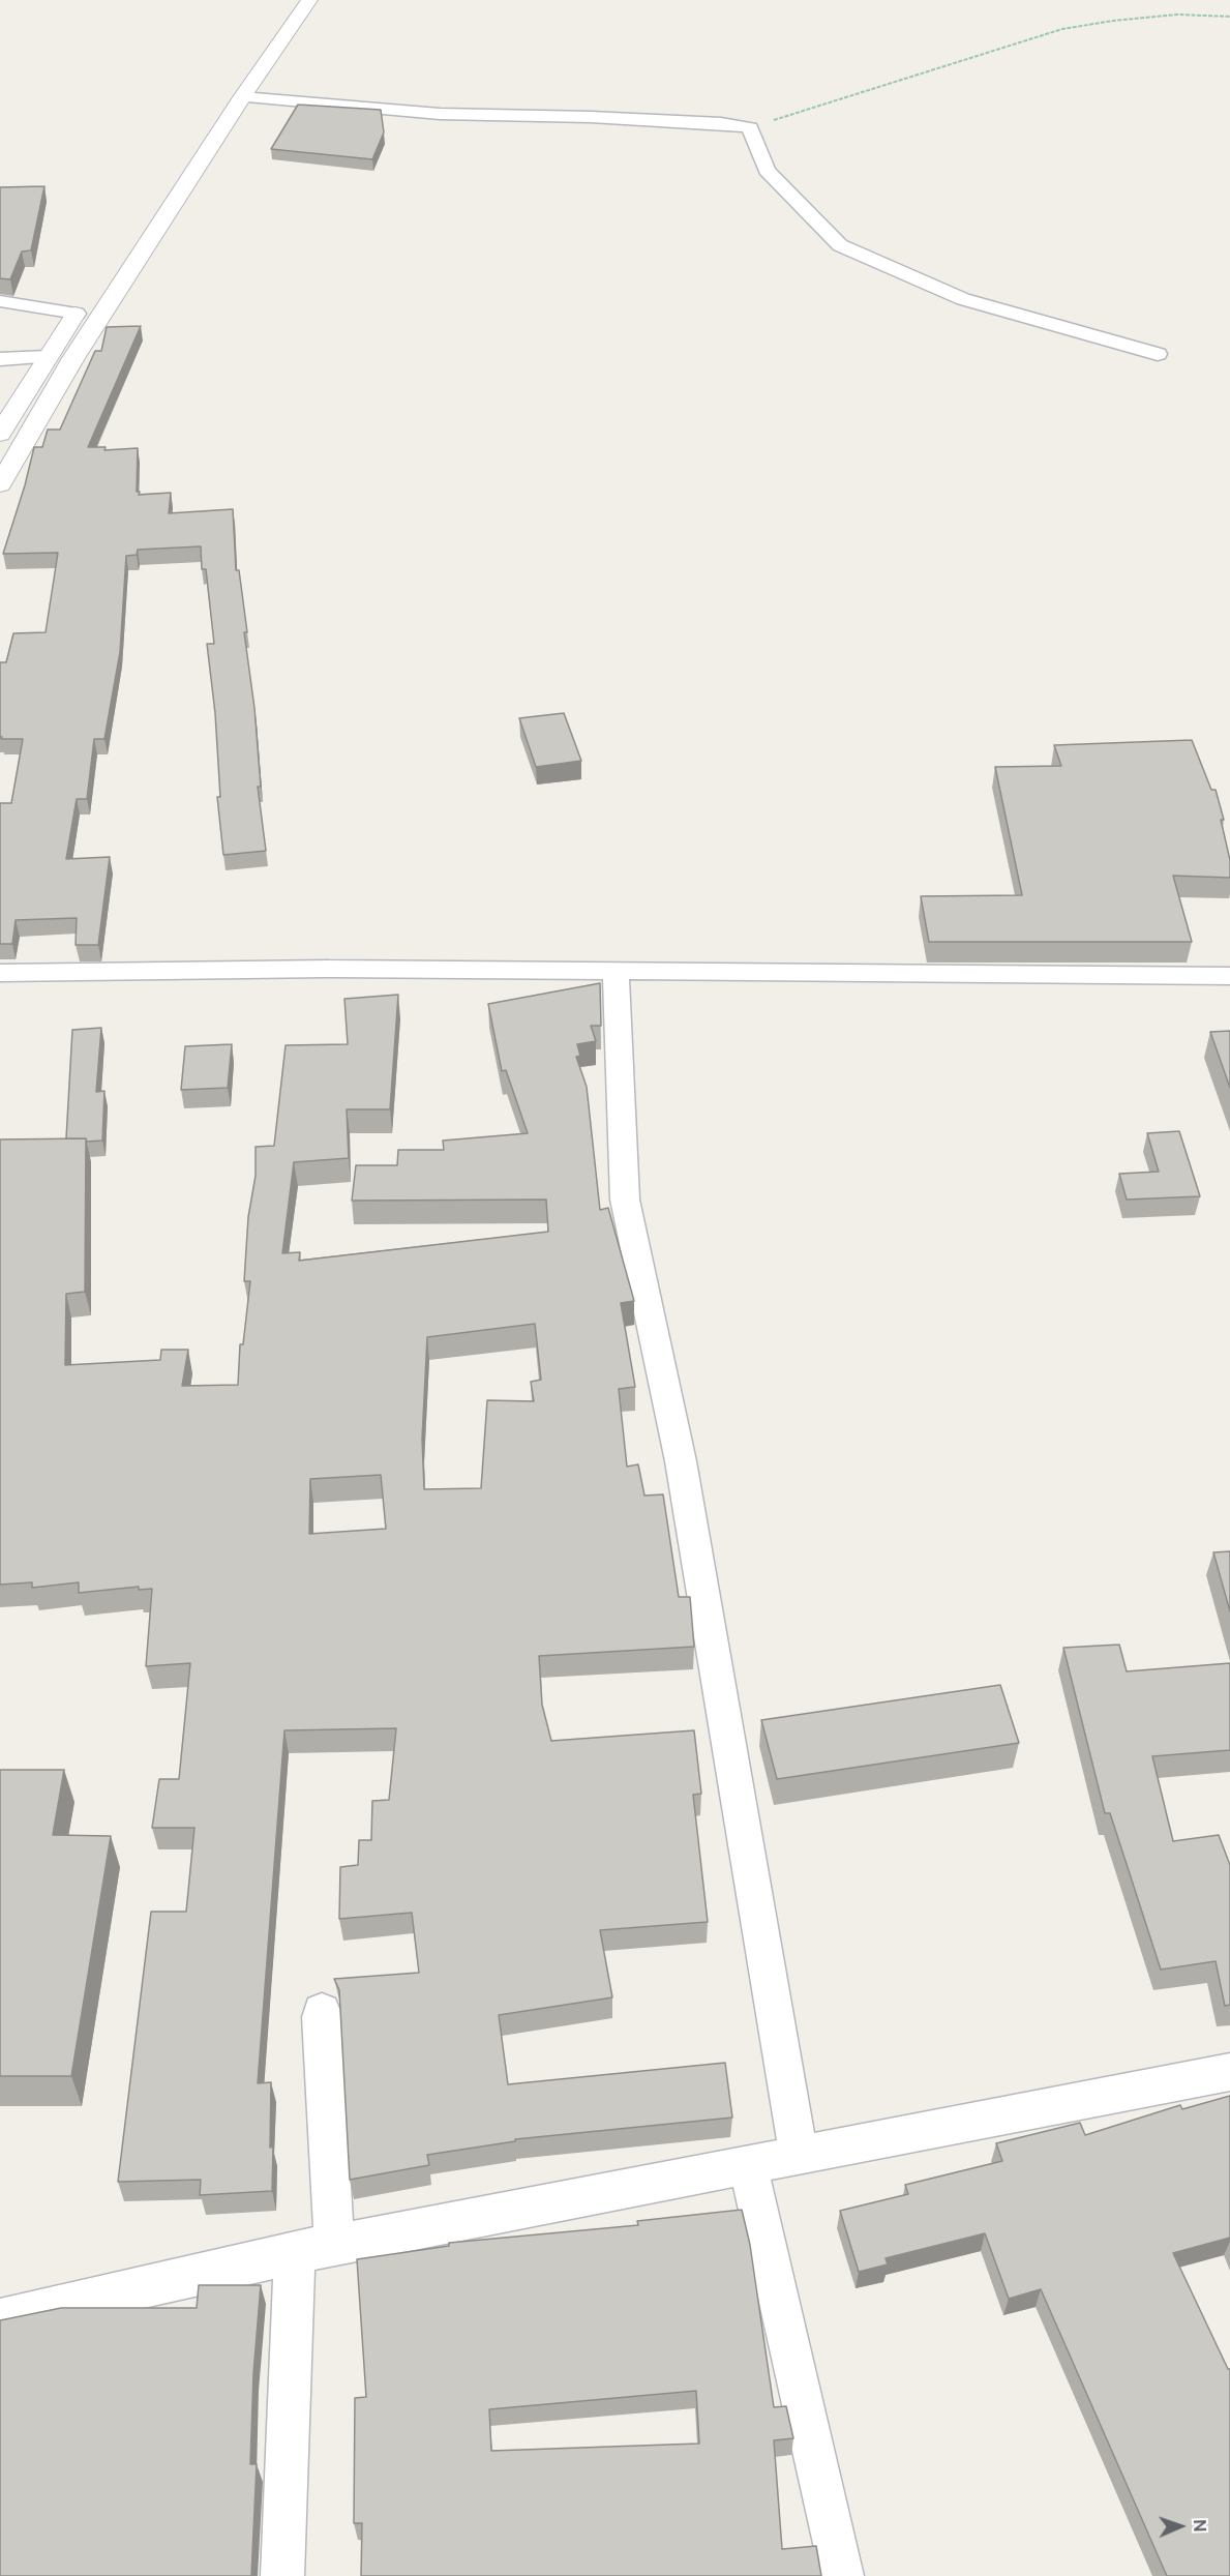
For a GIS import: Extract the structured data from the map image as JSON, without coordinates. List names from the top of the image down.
{
  "north": "right"
}
